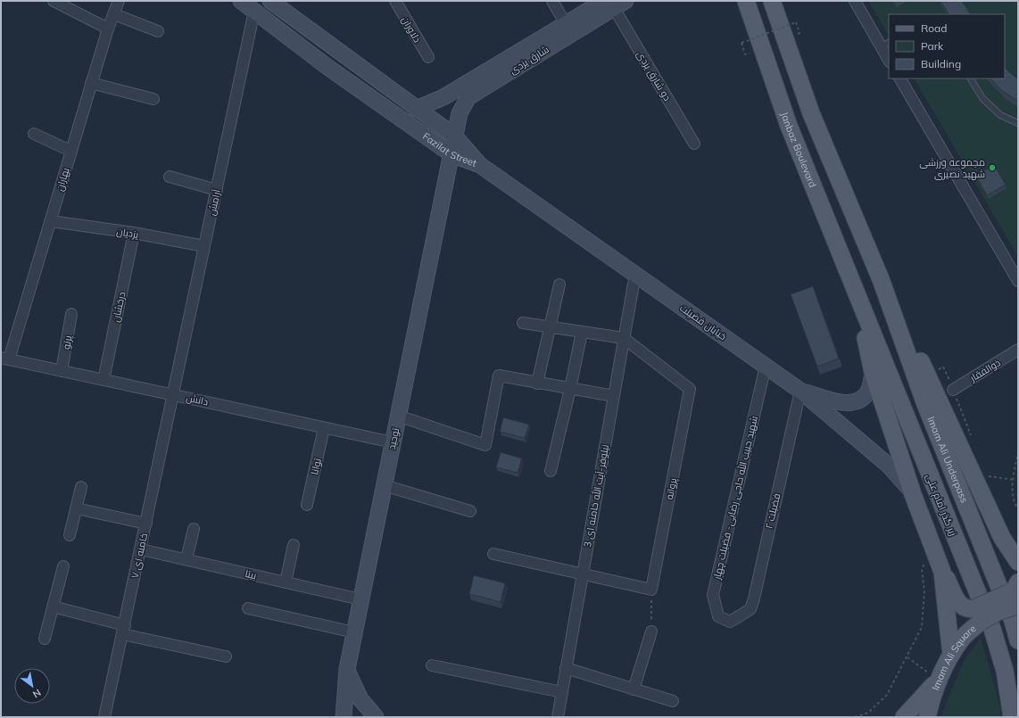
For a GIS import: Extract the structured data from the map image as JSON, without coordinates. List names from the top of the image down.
{
  "streets": {
    "main road": [
      "شارق یزدی",
      "Fazilat Street",
      "Janbaz Boulevard",
      "خیابان فضیلت",
      "توحید",
      "Imam Ali Underpass",
      "زیر گذر امام علی",
      "Imam Ali Square"
    ],
    "street": [
      "دلاوران",
      "دو شارق یزدی",
      "بهاران",
      "آرامش",
      "یزدیان",
      "درخشان",
      "پرتو",
      "ذوالفقار",
      "دانش",
      "توانا",
      "پروانه",
      "نیلوفر-آیت الله خامنه ای 3",
      "شهید حبیب الله حاجی رضایی- فضیلت چهار",
      "فضیلت ۲",
      "خامنه ای ۷",
      "بیتا"
    ]
  },
  "crossings": [
    ["شارق یزدی", "دو شارق یزدی"],
    ["شارق یزدی", "Fazilat Street"],
    ["شارق یزدی", "توحید"],
    ["Fazilat Street", "آرامش"],
    ["Fazilat Street", "خیابان فضیلت"],
    ["Fazilat Street", "توحید"],
    ["Janbaz Boulevard", "زیر گذر امام علی"],
    ["بهاران", "یزدیان"],
    ["بهاران", "دانش"],
    ["آرامش", "یزدیان"],
    ["آرامش", "دانش"],
    ["آرامش", "خامنه ای ۷"],
    ["یزدیان", "درخشان"],
    ["درخشان", "دانش"],
    ["خیابان فضیلت", "نیلوفر-آیت الله خامنه ای 3"],
    ["خیابان فضیلت", "شهید حبیب الله حاجی رضایی- فضیلت چهار"],
    ["خیابان فضیلت", "فضیلت ۲"],
    ["پرتو", "دانش"],
    ["دانش", "توحید"],
    ["دانش", "توانا"],
    ["دانش", "خامنه ای ۷"],
    ["توحید", "بیتا"],
    ["پروانه", "نیلوفر-آیت الله خامنه ای 3"],
    ["شهید حبیب الله حاجی رضایی- فضیلت چهار", "فضیلت ۲"],
    ["خامنه ای ۷", "بیتا"]
  ],
  "places": ["مجموعه ورزشی شهید نصیری"],
  "legend": ["Road", "Park", "Building"],
  "north": "bottom right"
}
